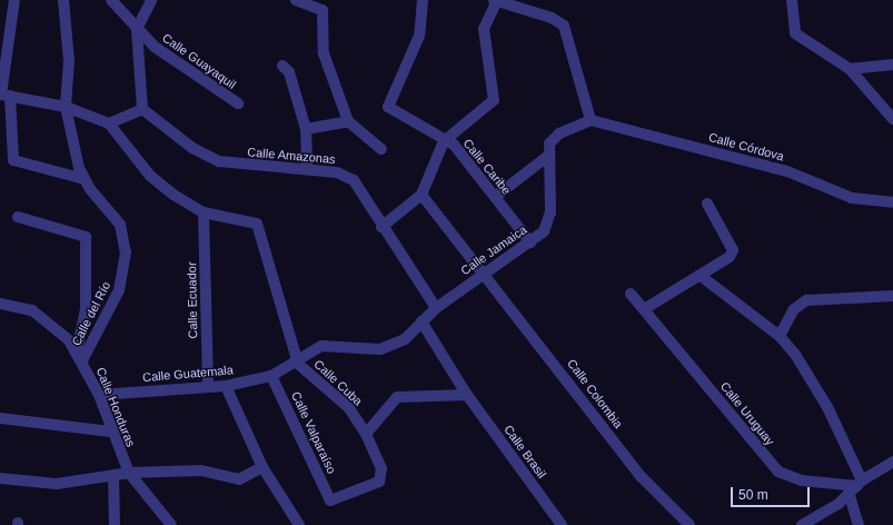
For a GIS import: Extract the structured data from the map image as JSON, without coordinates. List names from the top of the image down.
{
  "streets": {
    "street": [
      "Calle Guayaquil",
      "Calle Córdova",
      "Calle Amazonas",
      "Calle Caribe",
      "Calle Jamaica",
      "Calle Ecuador",
      "Calle del Río",
      "Calle Guatemala",
      "Calle Cuba",
      "Calle Colombia",
      "Calle Honduras",
      "Calle Uruguay",
      "Calle Valparaíso",
      "Calle Brasil"
    ]
  },
  "crossings": [
    ["Calle Córdova", "Calle Jamaica"],
    ["Calle Amazonas", "Calle Jamaica"],
    ["Calle Caribe", "Calle Jamaica"],
    ["Calle Jamaica", "Calle Guatemala"],
    ["Calle Jamaica", "Calle Colombia"],
    ["Calle Jamaica", "Calle Brasil"],
    ["Calle Ecuador", "Calle Guatemala"],
    ["Calle Ecuador", "Calle Cuba"],
    ["Calle del Río", "Calle Honduras"],
    ["Calle Guatemala", "Calle Cuba"],
    ["Calle Guatemala", "Calle Honduras"],
    ["Calle Guatemala", "Calle Valparaíso"],
    ["Calle Guatemala", "Calle Brasil"],
    ["Calle Cuba", "Calle Valparaíso"]
  ],
  "scale_bar": "50 m"
}
